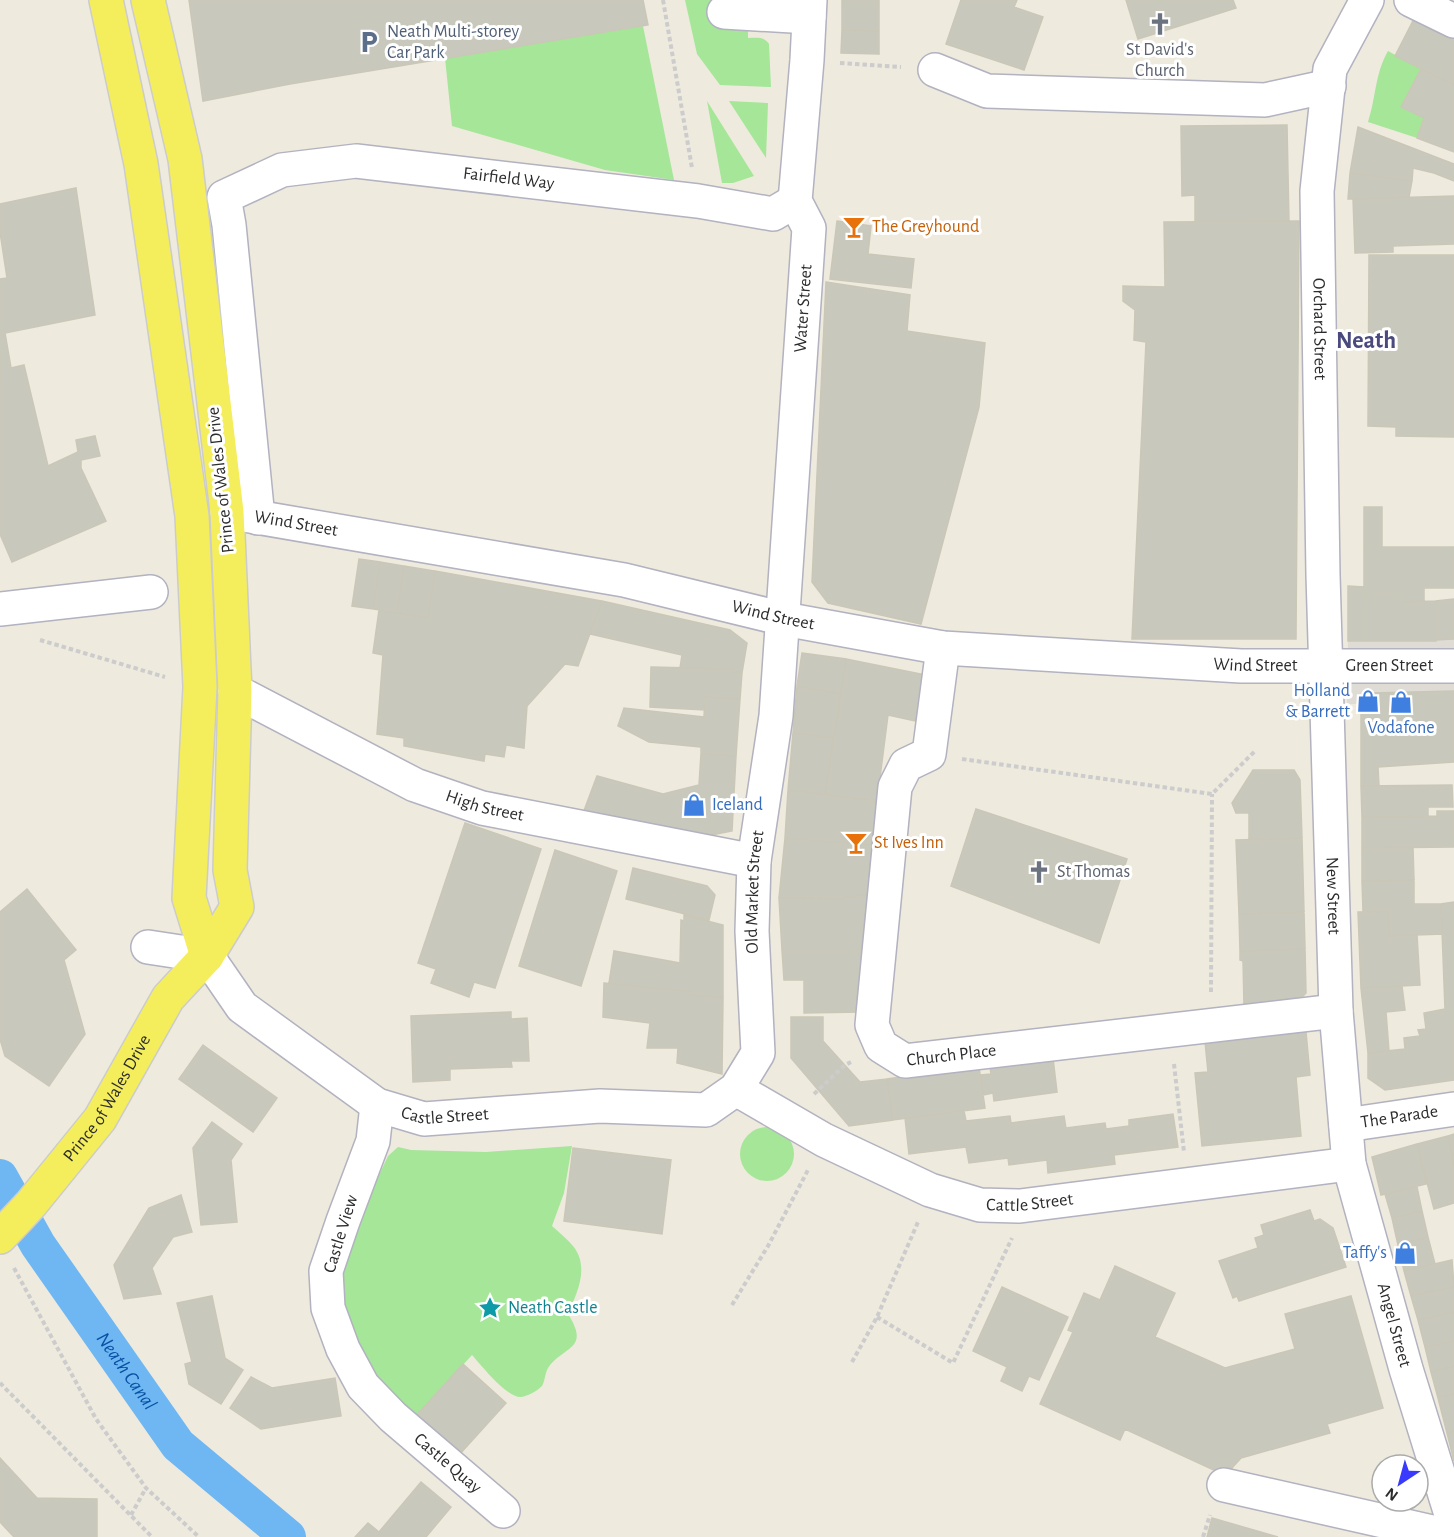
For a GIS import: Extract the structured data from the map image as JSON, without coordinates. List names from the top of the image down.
{
  "streets": {
    "main road": ["Prince of Wales Drive"],
    "street": [
      "Fairfield Way",
      "Water Street",
      "Orchard Street",
      "Wind Street",
      "Green Street",
      "High Street",
      "Old Market Street",
      "New Street",
      "Church Place",
      "Castle Street",
      "The Parade",
      "Cattle Street",
      "Castle View",
      "Angel Street",
      "Castle Quay"
    ]
  },
  "crossings": [
    ["Fairfield Way", "Water Street"],
    ["Fairfield Way", "Prince of Wales Drive"],
    ["Water Street", "Wind Street"],
    ["Water Street", "Old Market Street"],
    ["Orchard Street", "Wind Street"],
    ["Orchard Street", "Green Street"],
    ["Orchard Street", "New Street"],
    ["Prince of Wales Drive", "Wind Street"],
    ["Prince of Wales Drive", "High Street"],
    ["Prince of Wales Drive", "Castle Street"],
    ["Wind Street", "Green Street"],
    ["Wind Street", "Old Market Street"],
    ["Wind Street", "New Street"],
    ["Green Street", "New Street"],
    ["High Street", "Old Market Street"],
    ["Old Market Street", "Castle Street"],
    ["Old Market Street", "Cattle Street"],
    ["New Street", "Church Place"],
    ["New Street", "The Parade"],
    ["New Street", "Angel Street"],
    ["Castle Street", "Cattle Street"],
    ["Castle Street", "Castle View"],
    ["The Parade", "Angel Street"],
    ["Cattle Street", "Angel Street"],
    ["Castle View", "Castle Quay"]
  ],
  "districts": ["Neath"],
  "water": ["Neath Canal"],
  "places": {
    "church": ["St David's Church", "St Thomas"],
    "parking": ["Neath Multi-storey Car Park"],
    "bar": ["The Greyhound", "St Ives Inn"],
    "shop": [
      "Holland & Barrett",
      "Vodafone",
      "Iceland",
      "Taffy's"
    ],
    "place": ["Neath Castle"]
  },
  "north": "bottom left"
}
